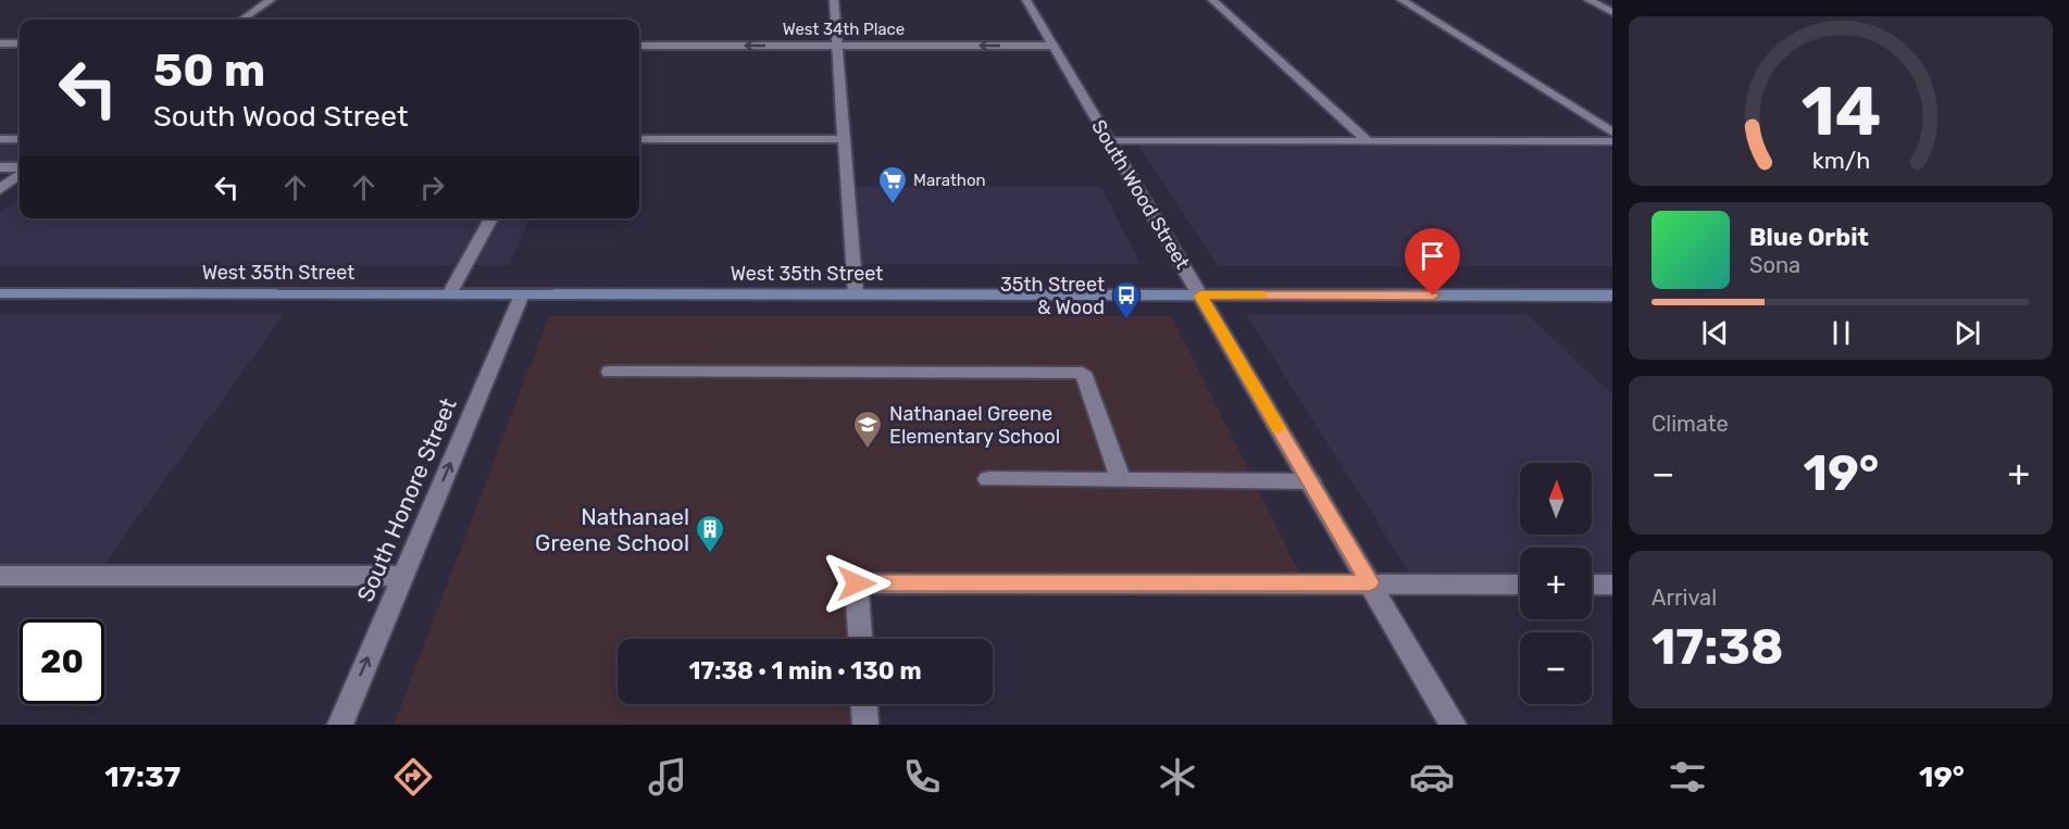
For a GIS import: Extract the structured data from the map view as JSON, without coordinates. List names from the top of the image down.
{
  "streets": {
    "main road": ["West 35th Street"],
    "street": ["West 34th Place", "South Wood Street", "South Honore Street"]
  },
  "crossings": [
    ["West 34th Place", "South Wood Street"],
    ["South Wood Street", "West 35th Street"],
    ["West 35th Street", "South Honore Street"]
  ],
  "one_way": ["South Honore Street"],
  "places": {
    "supermarket": ["Marathon"],
    "bus stop": ["35th Street & Wood"],
    "school or university": ["Nathanael Greene Elementary School"],
    "building": ["Nathanael Greene School"]
  },
  "north": "top",
  "page": {
    "turn": ["50 m", "South Wood Street"],
    "song": ["Blue Orbit", "Sona"],
    "tile": [
      "Climate",
      ["Arrival", "17:38"]
    ],
    "heat": ["−", "19°", "+"],
    "map_buttons": ["+", "−"],
    "limit": "20",
    "trip": "17:38 · 1 min · 130 m",
    "tabs": ["17:37", "19°"],
    "gauge": ["14", "km/h"]
  }
}
